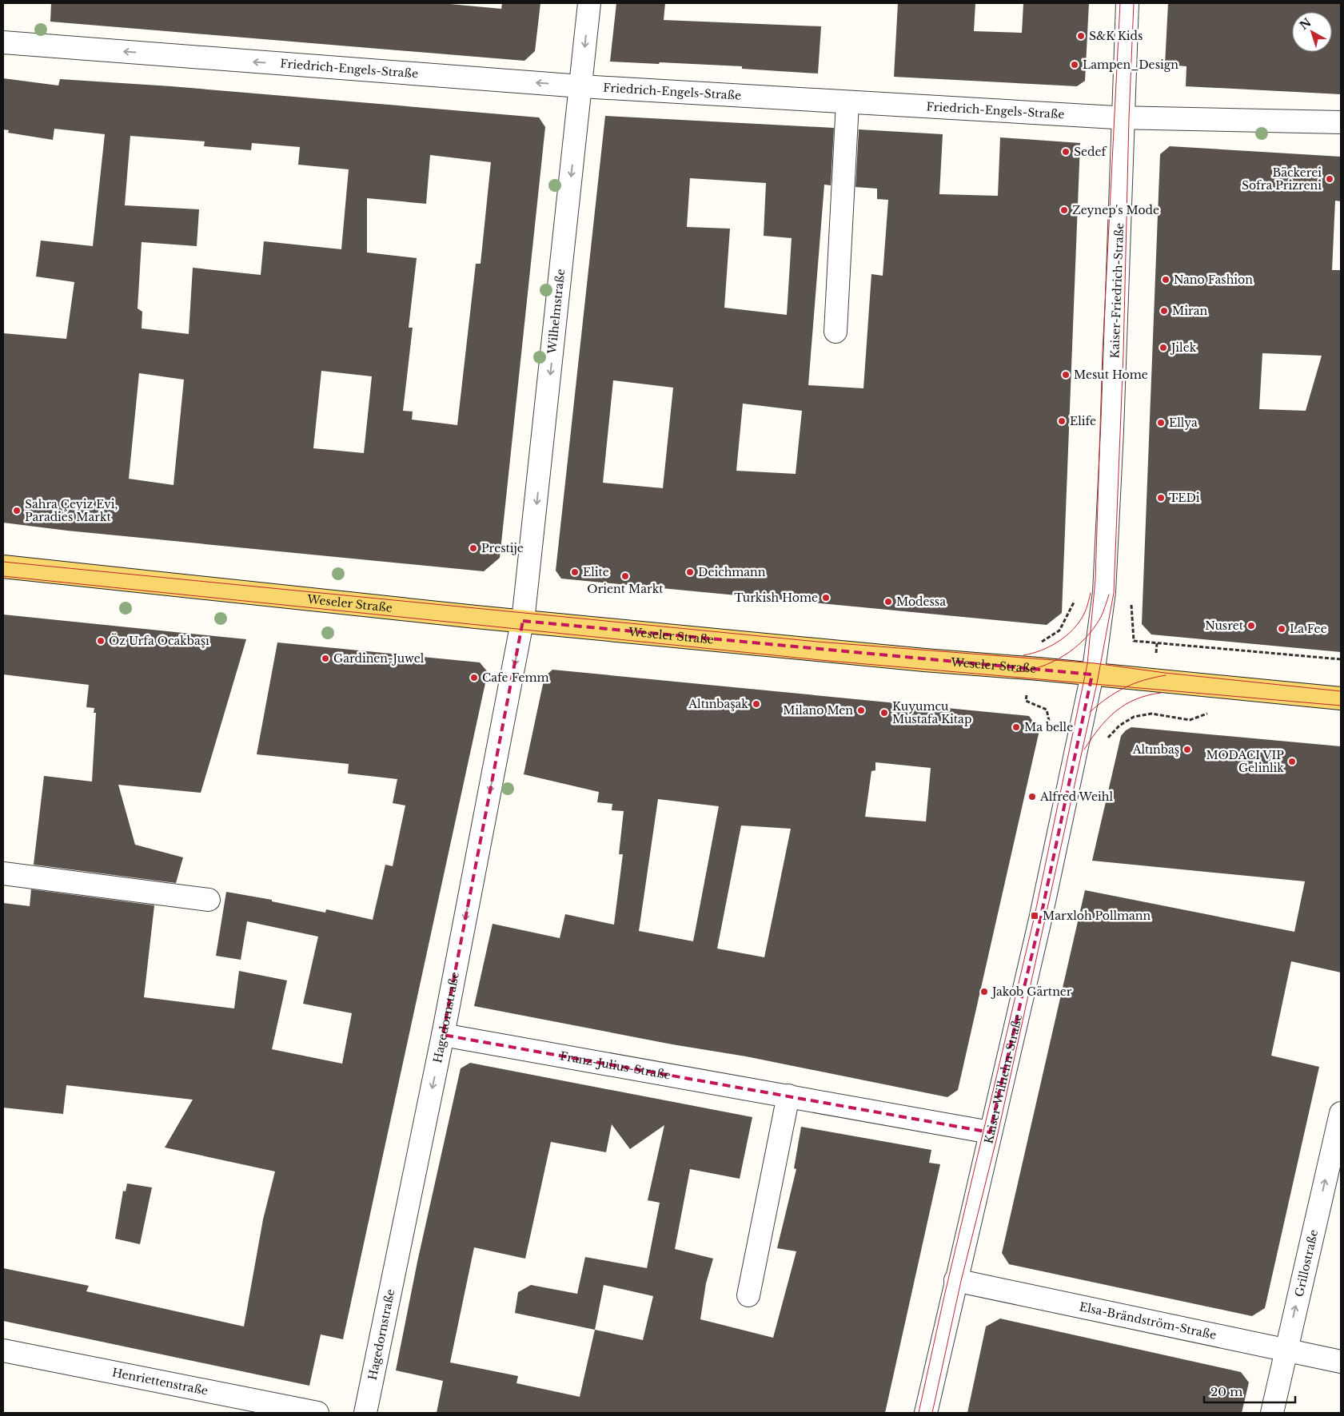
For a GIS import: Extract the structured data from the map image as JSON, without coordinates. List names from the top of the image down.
{
  "streets": {
    "main road": ["Weseler Straße"],
    "street": [
      "Friedrich-Engels-Straße",
      "Kaiser-Friedrich-Straße",
      "Wilhelmstraße",
      "Hagedornstraße",
      "Franz-Julius-Straße",
      "Kaiser-Wilhelm-Straße",
      "Grillostraße",
      "Elsa-Brändström-Straße",
      "Henriettenstraße"
    ]
  },
  "crossings": [
    ["Friedrich-Engels-Straße", "Kaiser-Friedrich-Straße"],
    ["Friedrich-Engels-Straße", "Wilhelmstraße"],
    ["Kaiser-Friedrich-Straße", "Weseler Straße"],
    ["Kaiser-Friedrich-Straße", "Kaiser-Wilhelm-Straße"],
    ["Wilhelmstraße", "Weseler Straße"],
    ["Wilhelmstraße", "Hagedornstraße"],
    ["Weseler Straße", "Hagedornstraße"],
    ["Weseler Straße", "Kaiser-Wilhelm-Straße"],
    ["Hagedornstraße", "Franz-Julius-Straße"],
    ["Franz-Julius-Straße", "Kaiser-Wilhelm-Straße"],
    ["Kaiser-Wilhelm-Straße", "Elsa-Brändström-Straße"],
    ["Grillostraße", "Elsa-Brändström-Straße"]
  ],
  "one_way": [
    "Friedrich-Engels-Straße",
    "Wilhelmstraße",
    "Hagedornstraße",
    "Grillostraße"
  ],
  "places": {
    "other": [
      "S&K Kids",
      "Lampen_Design",
      "Sedef",
      "Bäckerei Sofra Prizreni",
      "Zeynep's Mode",
      "Nano Fashion",
      "Miran",
      "Jilek",
      "Mesut Home",
      "Elife",
      "Ellya",
      "TEDi",
      "Sahra Çeyiz Evi, Paradies Markt",
      "Prestije",
      "Elite",
      "Deichmann",
      "Orient Markt",
      "Turkish Home",
      "Modessa",
      "Nusret",
      "La Fee",
      "Öz Urfa Ocakbaşı",
      "Gardinen-Juwel",
      "Cafe Femm",
      "Altınbaşak",
      "Milano Men",
      "Kuyumcu Mustafa Kitap",
      "Ma belle",
      "Altınbaş",
      "MODACI VIP Gelinlik",
      "Alfred Weihl",
      "Jakob Gärtner"
    ],
    "transit": ["Marxloh Pollmann"]
  },
  "scale_bar": "20 m",
  "north": "top left"
}
